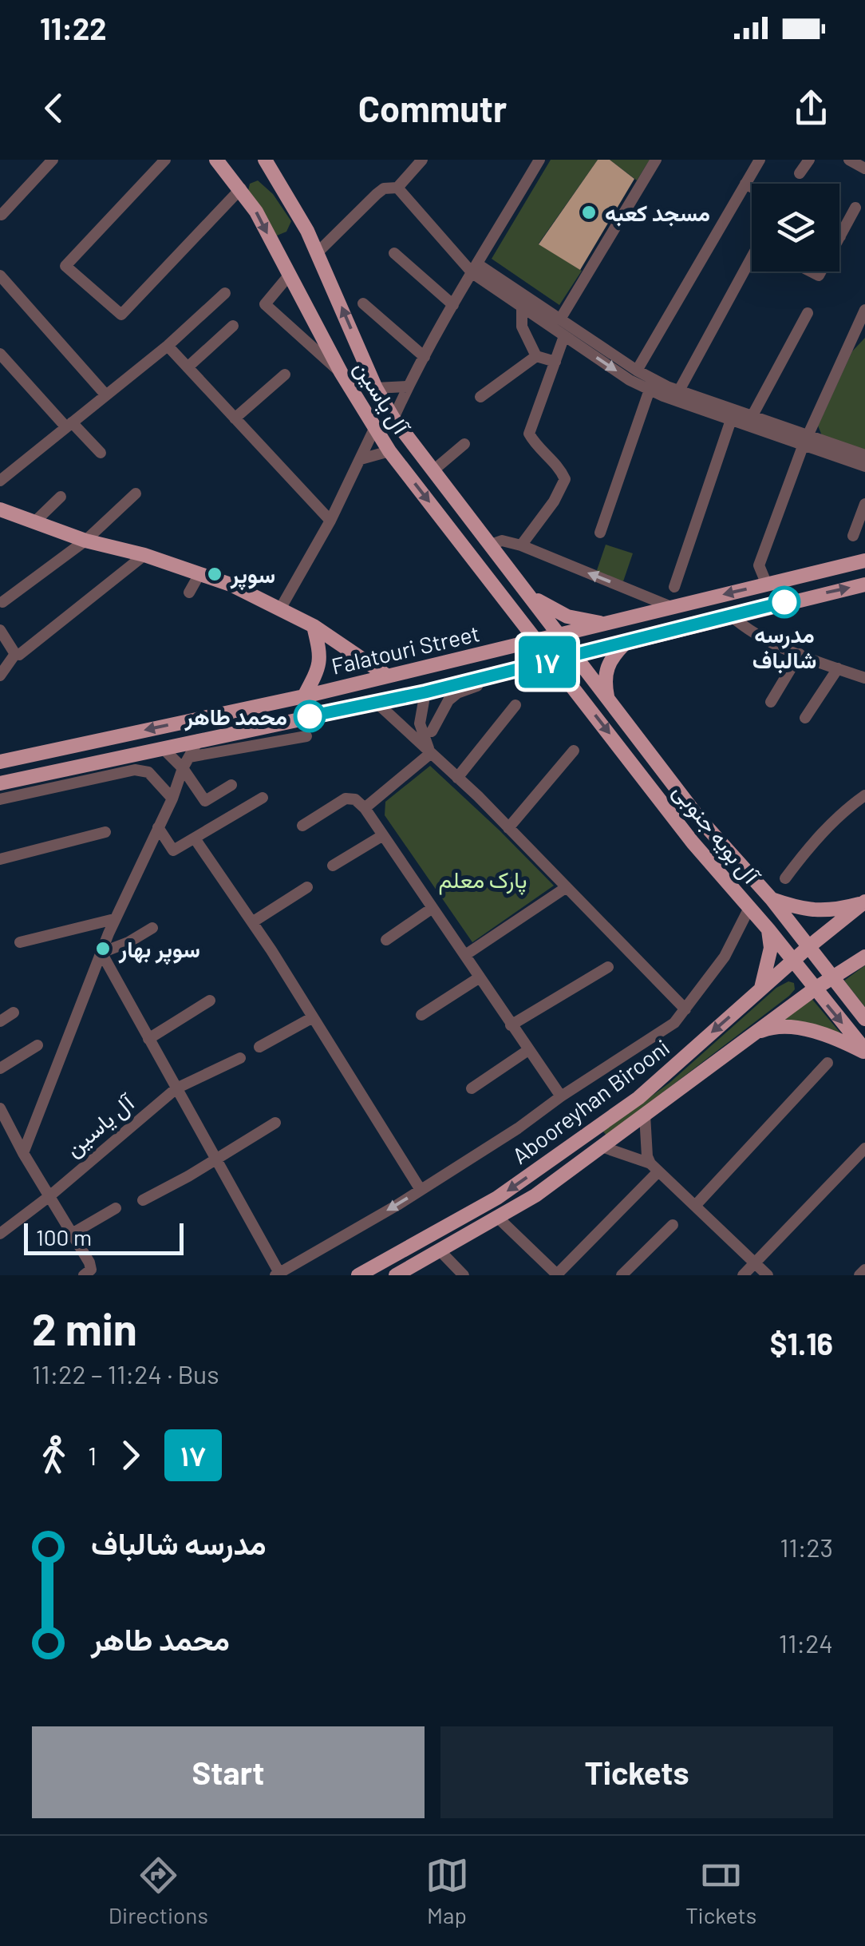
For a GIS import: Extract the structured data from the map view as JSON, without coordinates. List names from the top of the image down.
{
  "streets": {
    "main road": [
      "آل یاسین",
      "Falatouri Street",
      "آل بویه جنوبی",
      "Abooreyhan Birooni"
    ]
  },
  "crossings": [
    ["آل یاسین", "Falatouri Street"],
    ["آل یاسین", "آل بویه جنوبی"],
    ["Falatouri Street", "آل بویه جنوبی"],
    ["آل بویه جنوبی", "Abooreyhan Birooni"]
  ],
  "parks": ["پارک معلم"],
  "places": [
    "مسجد کعبه",
    "سوپر",
    "مدرسه شالباف",
    "محمد طاهر",
    "سوپر بهار"
  ],
  "lines": ["bus line ۱۷"],
  "scale_bar": "100 m",
  "page": {
    "status": "11:22",
    "header": "Commutr",
    "on_map": "۱۷",
    "scale": "100 m",
    "heading": ["2 min", "11:22 – 11:24 · Bus", "$1.16"],
    "legs": ["1", "۱۷"],
    "list": [
      {
        "name": "مدرسه شالباف",
        "value": "11:23"
      },
      {
        "name": "محمد طاهر",
        "value": "11:24"
      }
    ],
    "buttons": ["Start", "Tickets"],
    "tabs": ["Directions", "Map", "Tickets"]
  }
}
